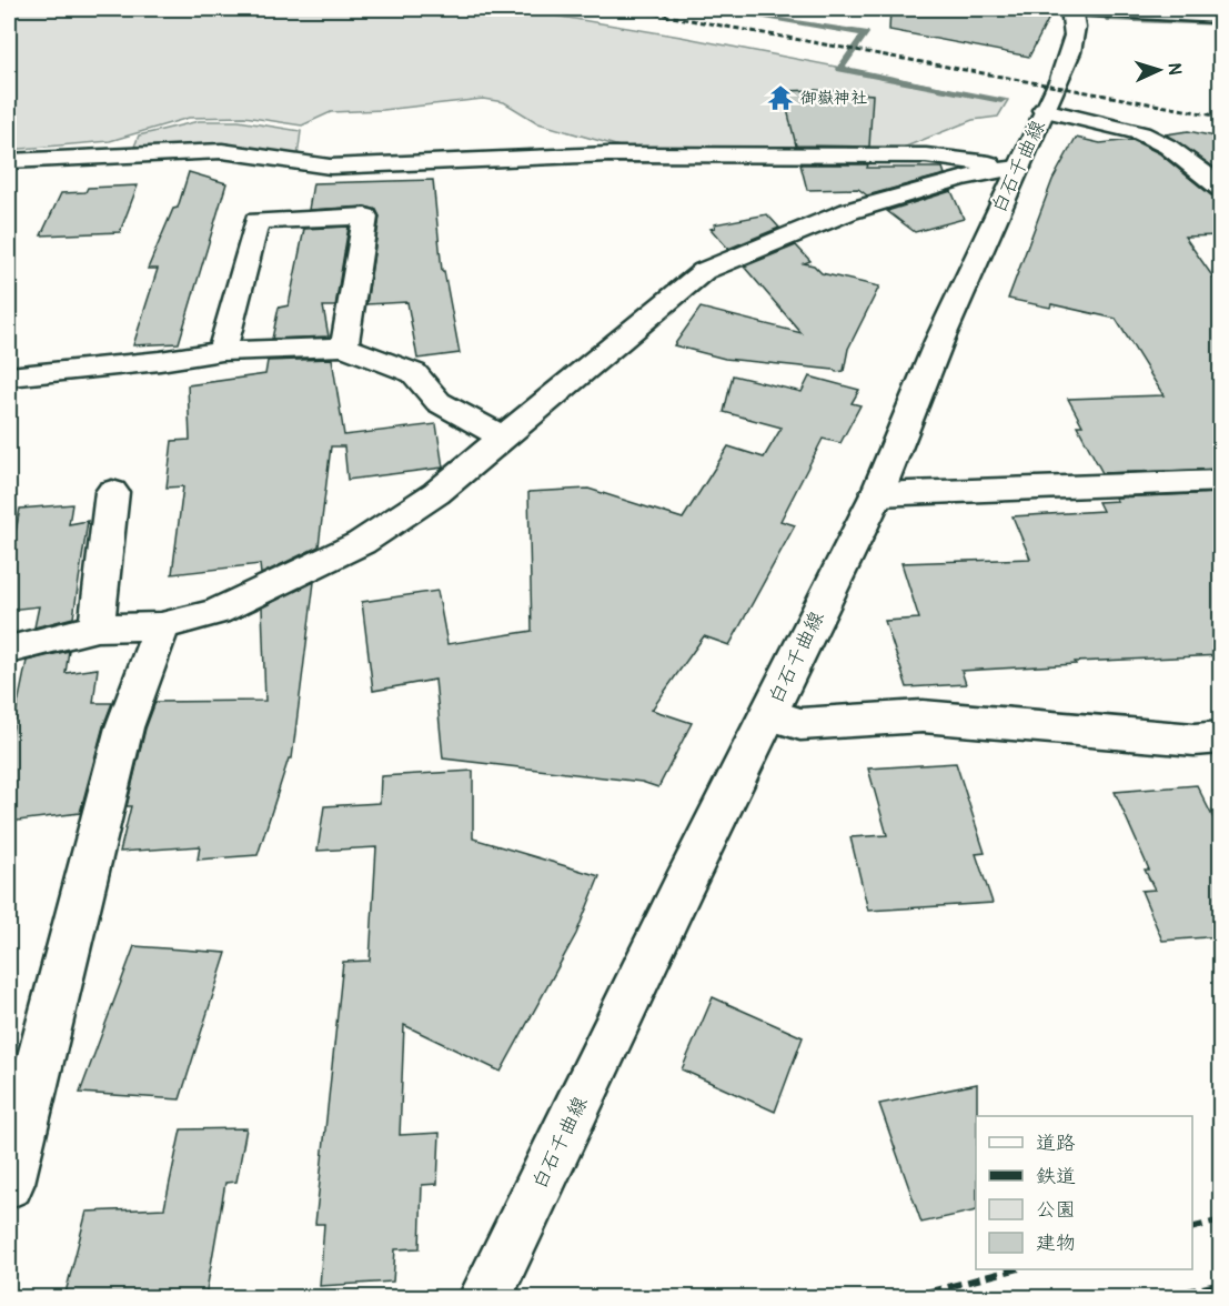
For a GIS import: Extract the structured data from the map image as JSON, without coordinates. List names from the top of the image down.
{
  "streets": {
    "street": ["白石千曲線"]
  },
  "places": {
    "temple": ["御嶽神社"]
  },
  "legend": [
    "道路",
    "鉄道",
    "公園",
    "建物"
  ],
  "north": "right"
}
